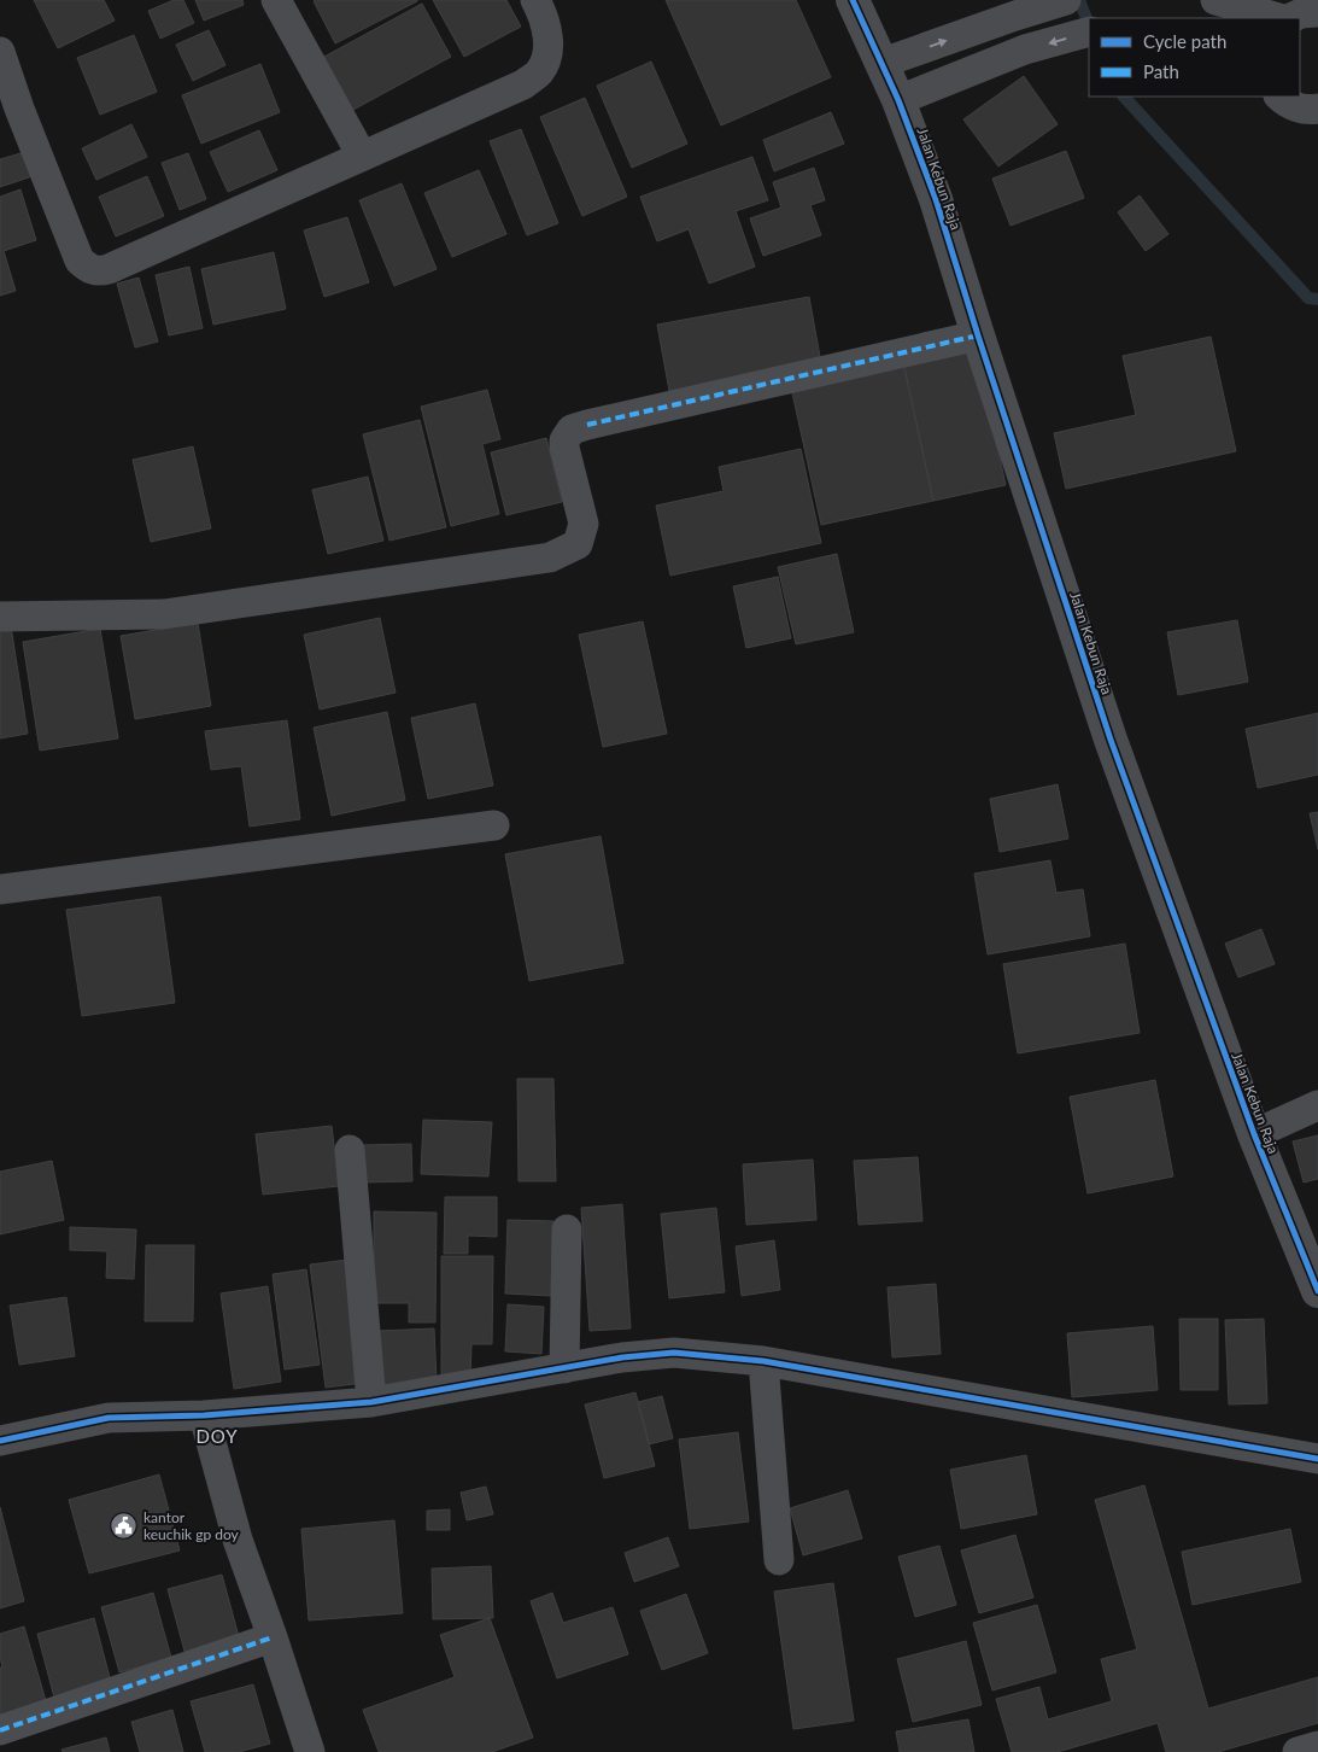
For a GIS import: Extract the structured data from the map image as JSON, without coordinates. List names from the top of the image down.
{
  "streets": {
    "street": ["Jalan Kebun Raja"]
  },
  "districts": ["DOY"],
  "places": {
    "public building": ["kantor keuchik gp doy"]
  },
  "legend": ["Cycle path", "Path"]
}
